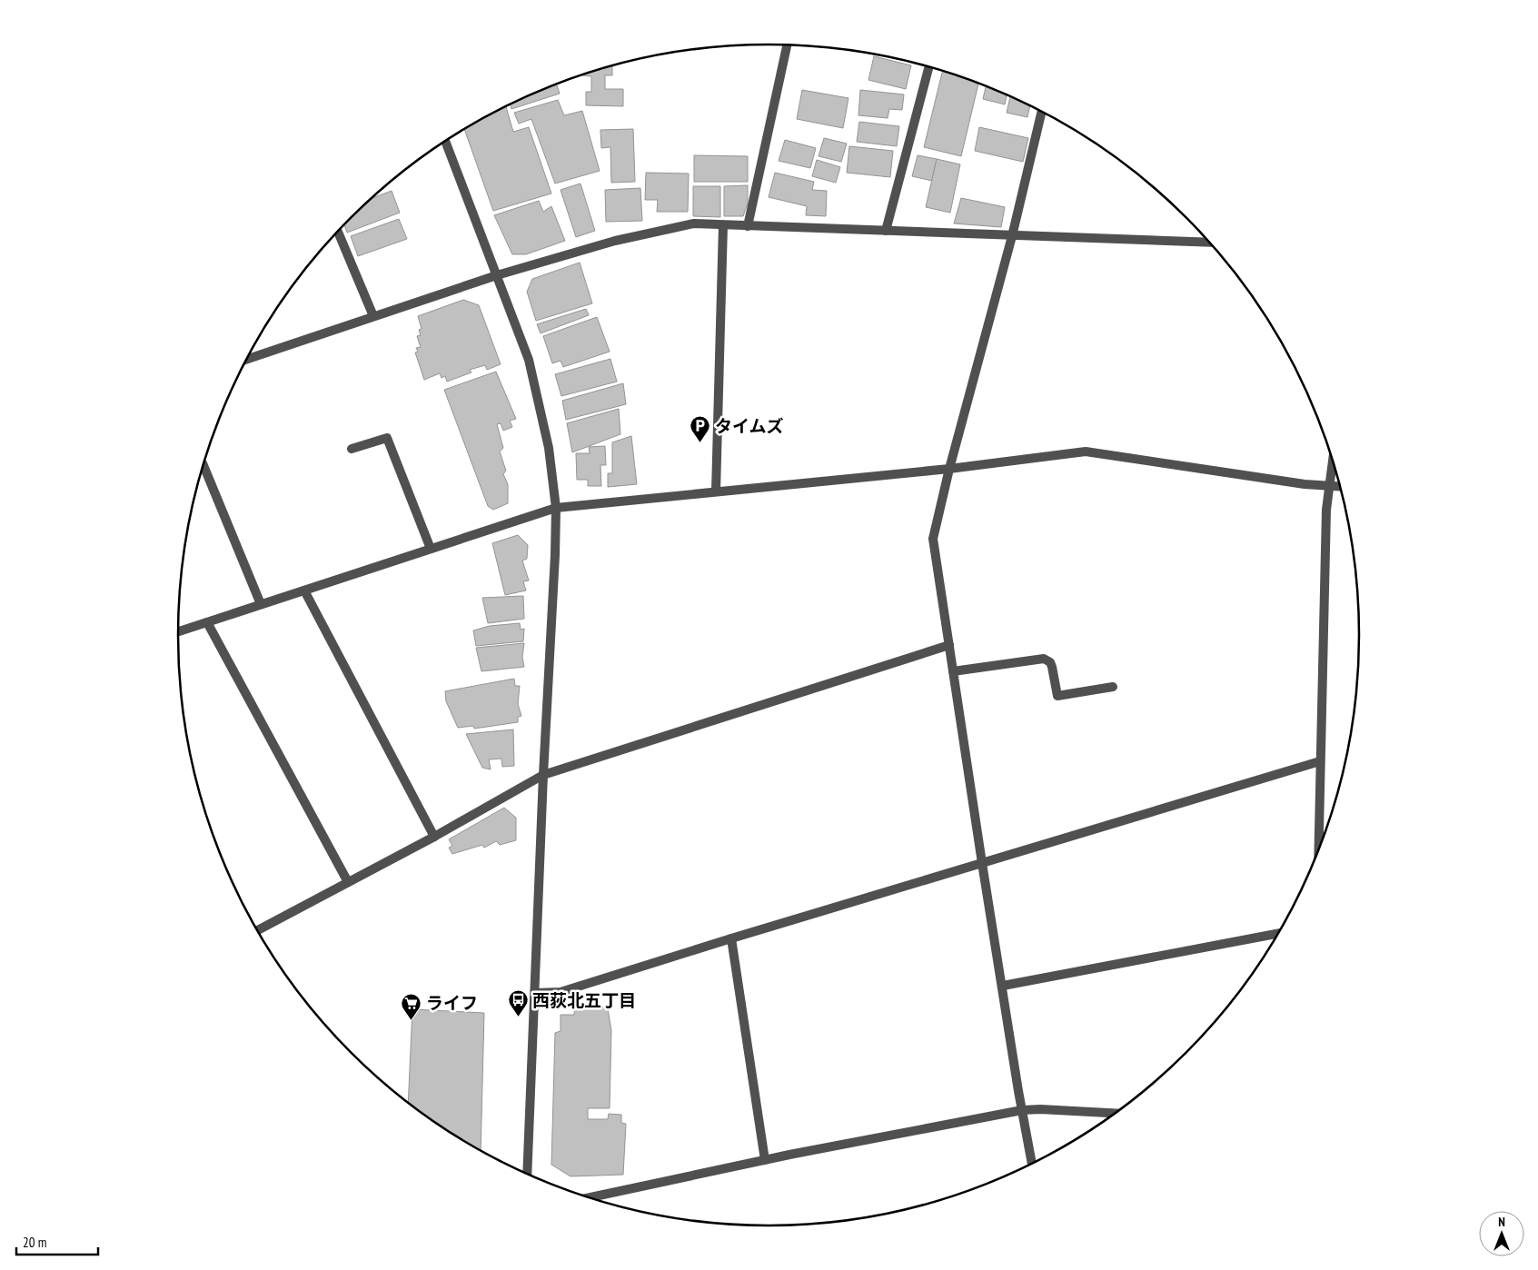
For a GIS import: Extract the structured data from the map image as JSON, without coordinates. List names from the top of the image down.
{
  "places": {
    "parking": ["タイムズ"],
    "bus stop": ["西荻北五丁目"],
    "supermarket": ["ライフ"]
  },
  "scale_bar": "20 m",
  "north": "top"
}
